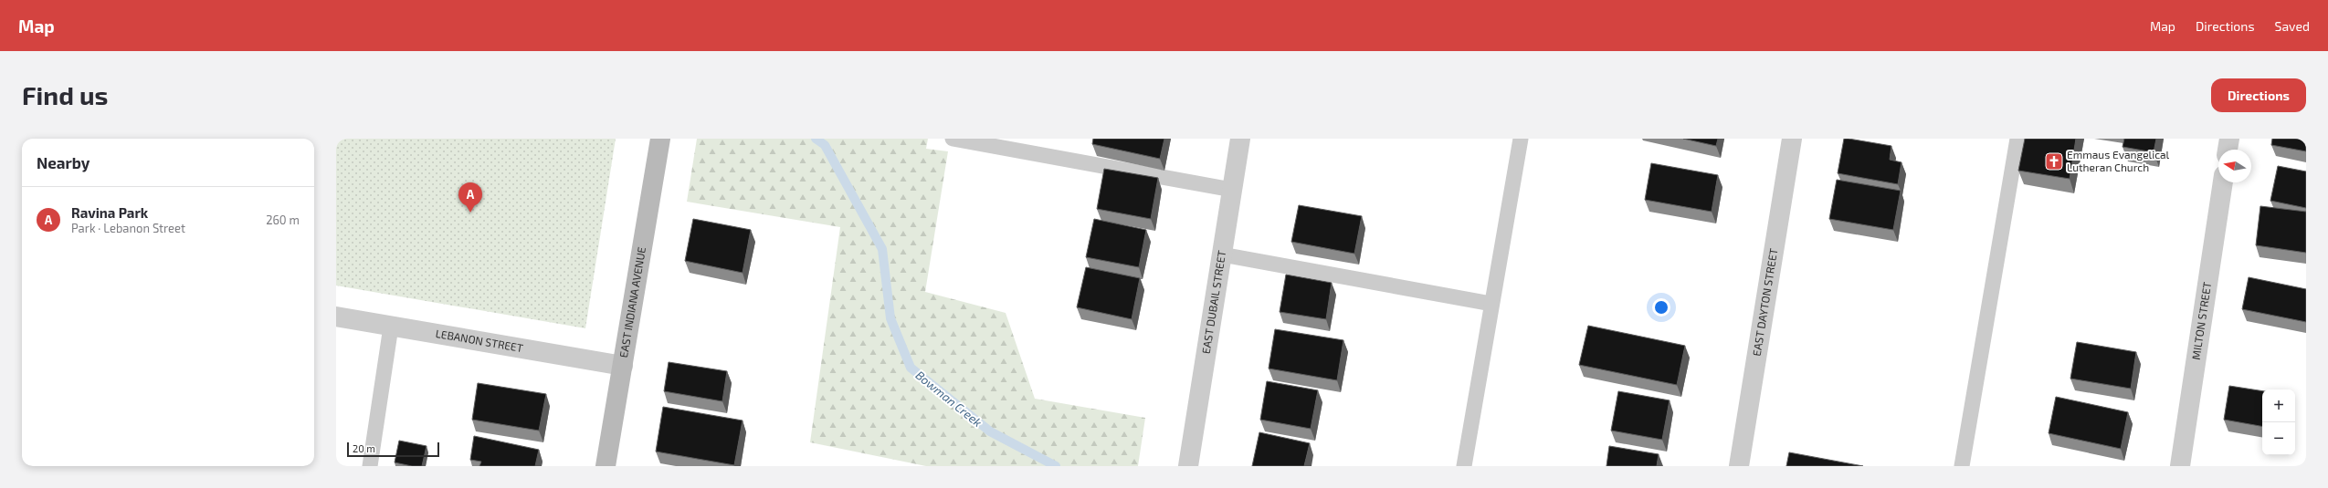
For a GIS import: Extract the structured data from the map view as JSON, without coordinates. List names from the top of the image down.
{
  "streets": {
    "street": [
      "EAST DUBAIL STREET",
      "EAST INDIANA AVENUE",
      "EAST DAYTON STREET",
      "MILTON STREET",
      "LEBANON STREET"
    ]
  },
  "crossings": [
    ["EAST INDIANA AVENUE", "LEBANON STREET"]
  ],
  "water": ["Bowman Creek"],
  "places": {
    "church": ["Emmaus Evangelical Lutheran Church"]
  },
  "scale_bar": "20 m",
  "north": "left",
  "page": {
    "header": "Map",
    "nav": ["Map", "Directions", "Saved"],
    "buttons": "Directions",
    "title": "Find us",
    "heading": "Nearby",
    "pins": "A",
    "list": [
      {
        "mark": "A",
        "name": "Ravina Park",
        "note": "Park · Lebanon Street",
        "value": "260 m"
      }
    ],
    "map_buttons": ["+", "−"],
    "scale": "20 m"
  }
}
